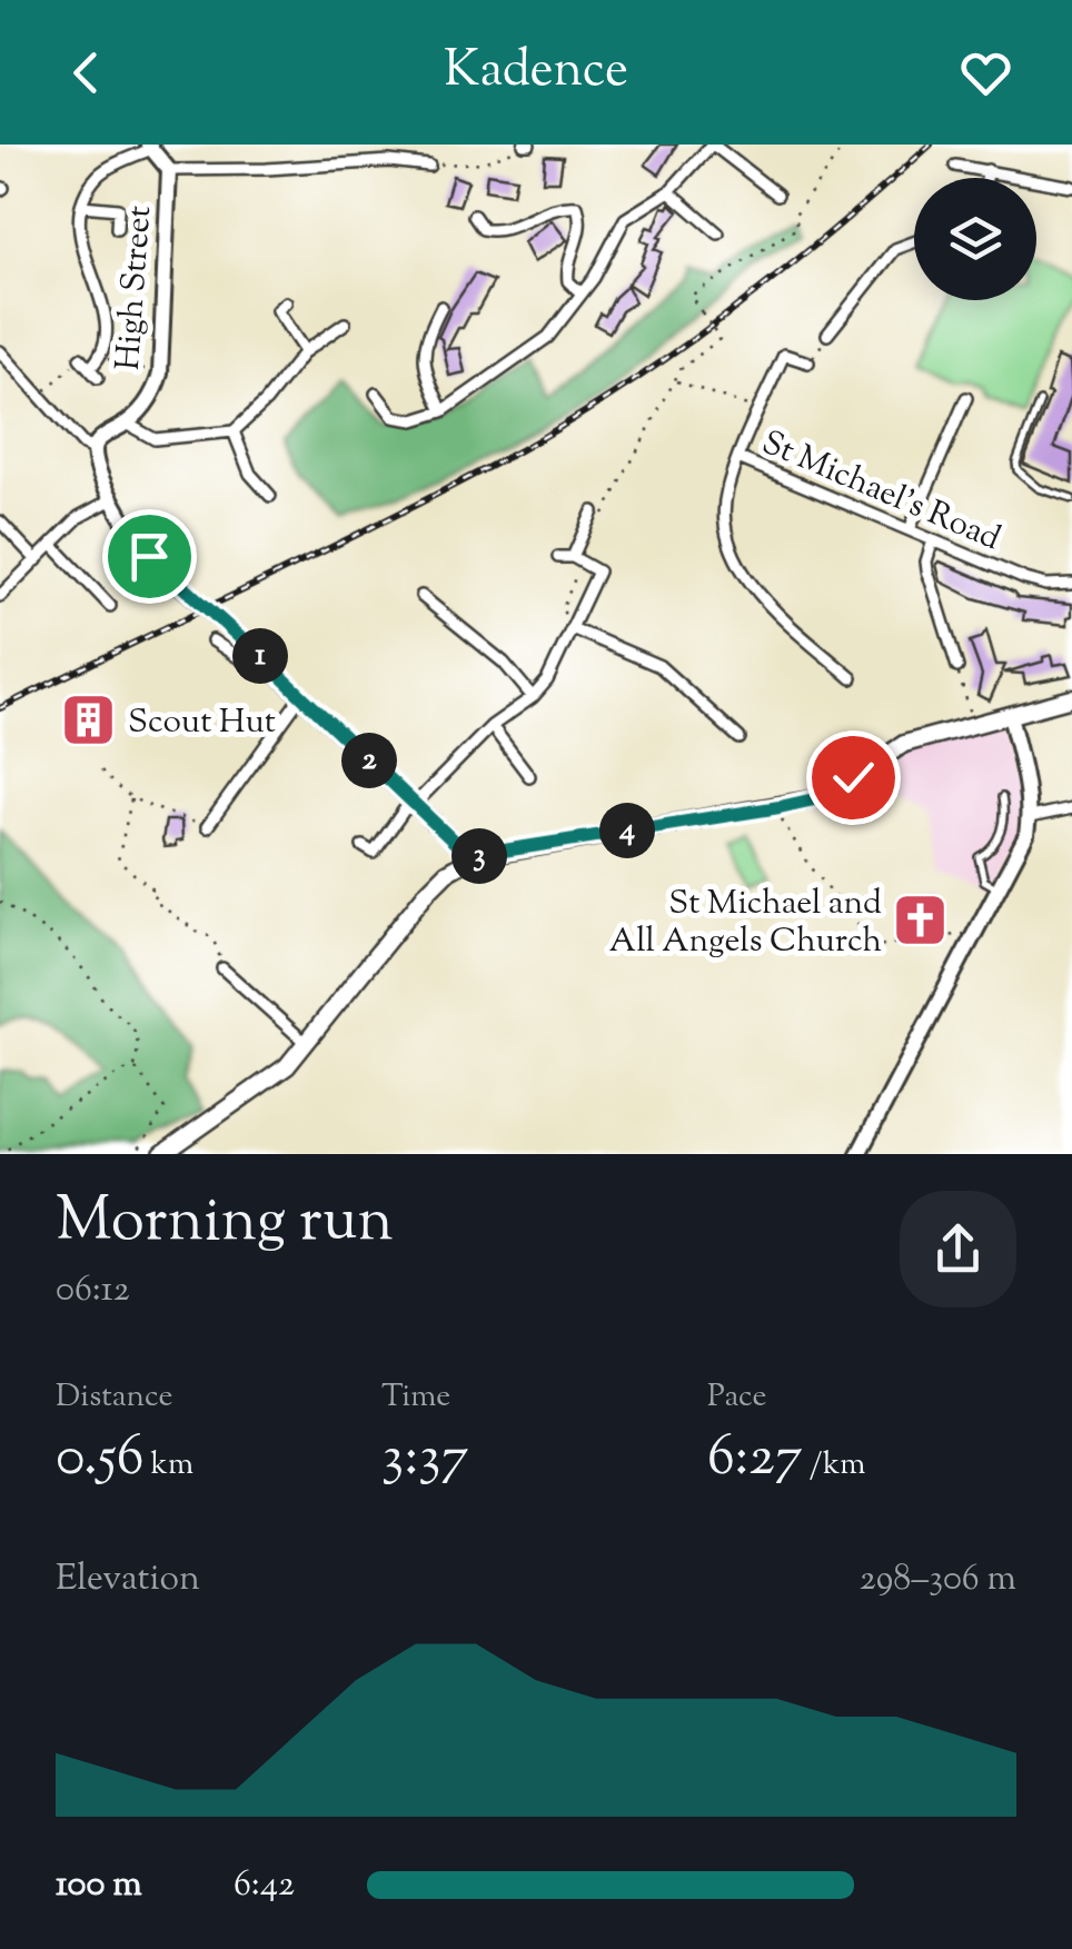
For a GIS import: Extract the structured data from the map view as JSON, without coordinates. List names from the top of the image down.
{
  "streets": {
    "street": ["High Street", "St Michael's Road"]
  },
  "places": {
    "building": ["Scout Hut"],
    "church": ["St Michael and All Angels Church"]
  },
  "page": {
    "header": "Kadence",
    "pins": [
      "1",
      "2",
      "4",
      "3"
    ],
    "heading": ["Morning run", "06:12"],
    "stats": [
      ["Distance", "0.56 km"],
      ["Time", "3:37"],
      ["Pace", "6:27 /km"]
    ],
    "chart": ["Elevation", "298–306 m"],
    "list": [
      {
        "name": "100 m",
        "note": "6:42"
      }
    ]
  }
}
